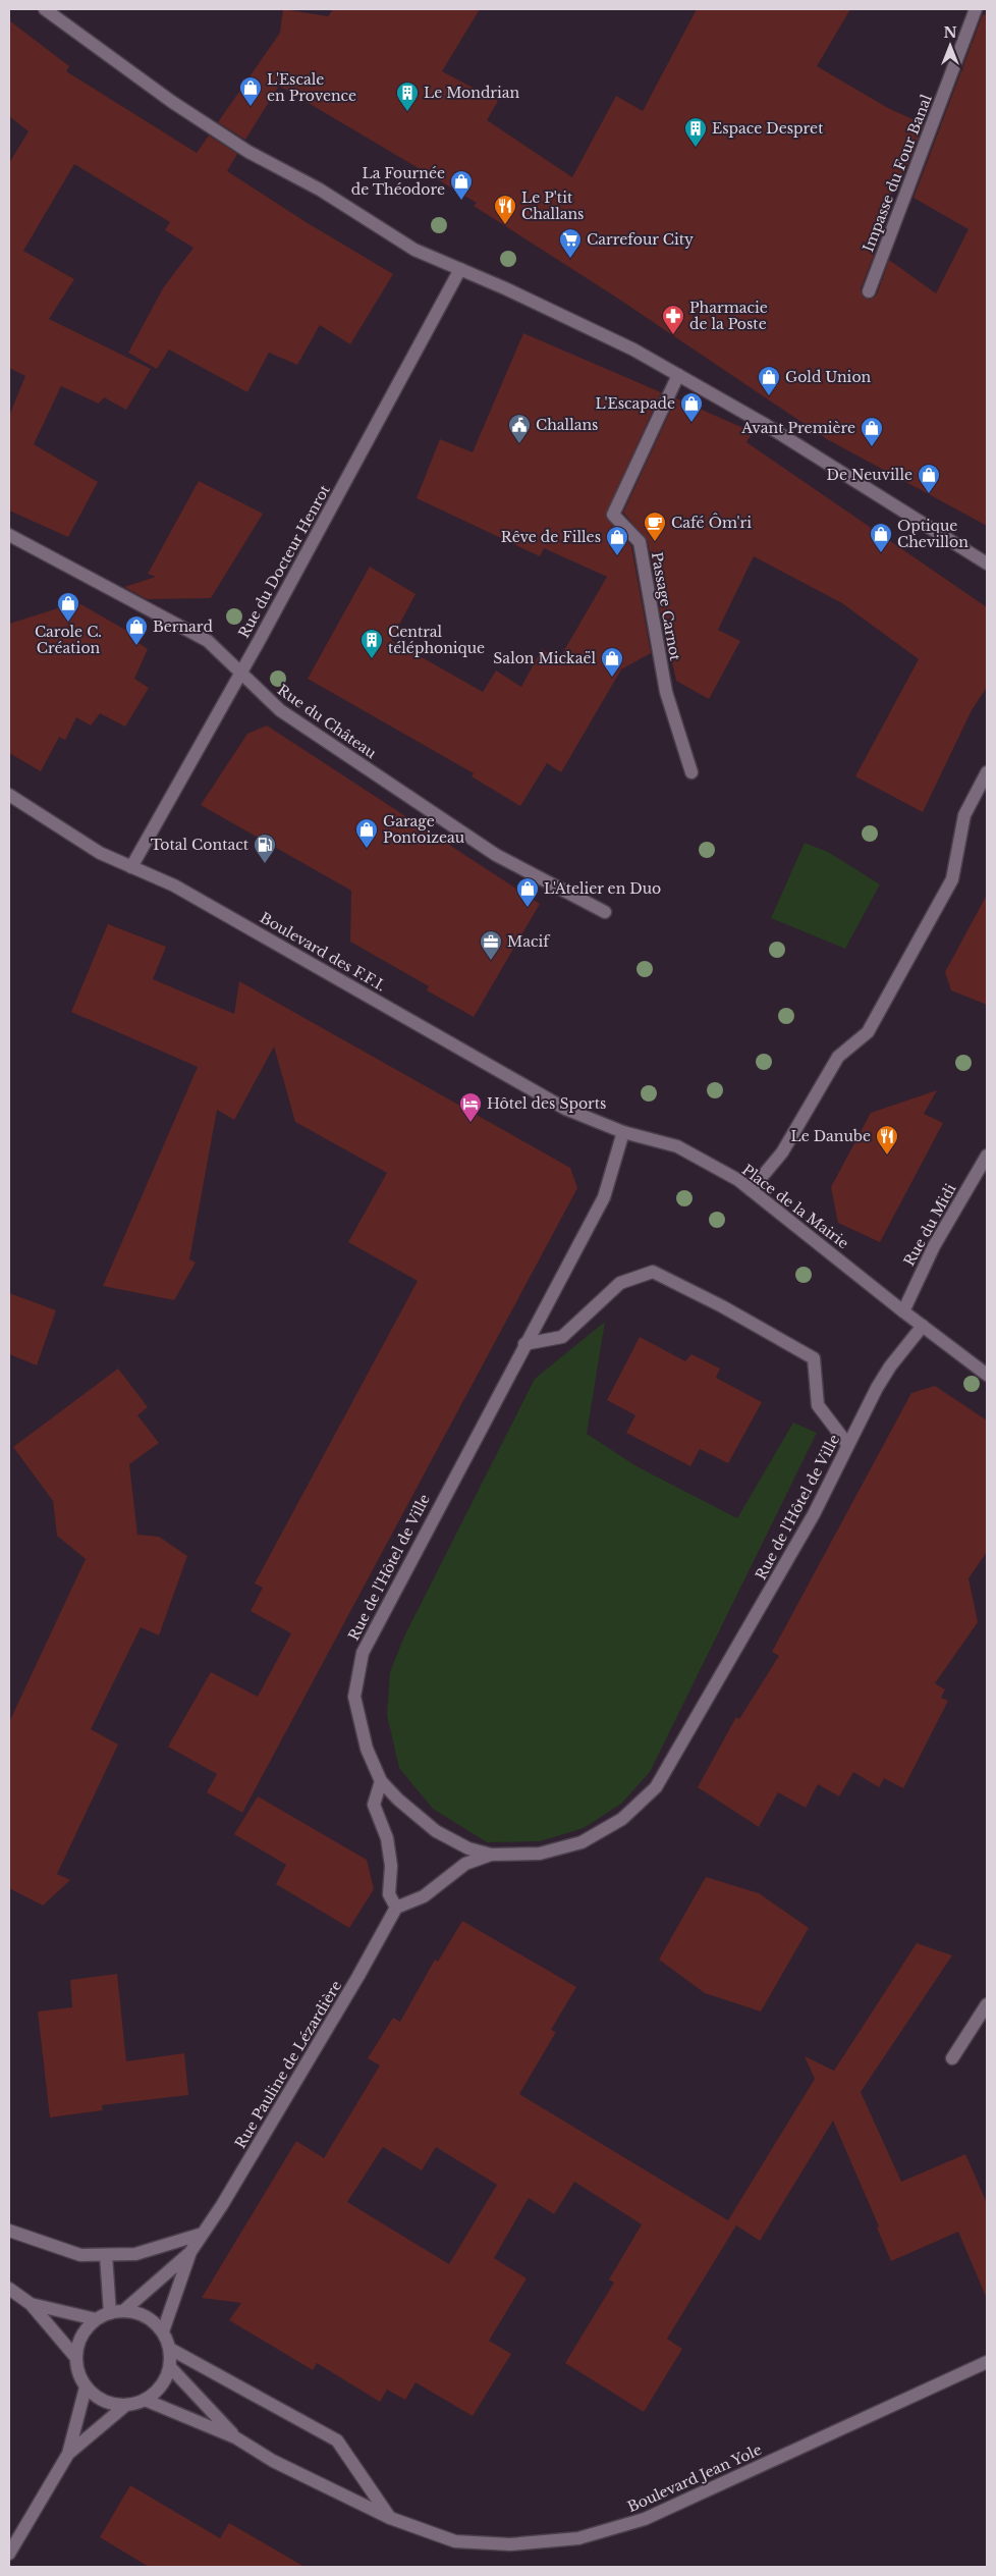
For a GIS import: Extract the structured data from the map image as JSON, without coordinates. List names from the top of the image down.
{
  "streets": {
    "street": [
      "Impasse du Four Banal",
      "Rue du Docteur Henrot",
      "Passage Carnot",
      "Rue du Château",
      "Boulevard des F.F.I.",
      "Place de la Mairie",
      "Rue du Midi",
      "Rue de l'Hôtel de Ville",
      "Rue Pauline de Lézardière",
      "Boulevard Jean Yole"
    ]
  },
  "crossings": [
    ["Rue du Docteur Henrot", "Rue du Château"],
    ["Rue du Docteur Henrot", "Boulevard des F.F.I."],
    ["Boulevard des F.F.I.", "Place de la Mairie"],
    ["Boulevard des F.F.I.", "Rue de l'Hôtel de Ville"],
    ["Place de la Mairie", "Rue du Midi"],
    ["Place de la Mairie", "Rue de l'Hôtel de Ville"],
    ["Rue Pauline de Lézardière", "Boulevard Jean Yole"]
  ],
  "places": {
    "shop": [
      "L'Escale en Provence",
      "La Fournée de Théodore",
      "Gold Union",
      "L'Escapade",
      "Avant Première",
      "De Neuville",
      "Optique Chevillon",
      "Rêve de Filles",
      "Carole C. Création",
      "Bernard",
      "Salon Mickaël",
      "Garage Pontoizeau",
      "L'Atelier en Duo"
    ],
    "building": ["Le Mondrian", "Espace Despret", "Central téléphonique"],
    "restaurant": ["Le P'tit Challans", "Le Danube"],
    "supermarket": ["Carrefour City"],
    "pharmacy": ["Pharmacie de la Poste"],
    "public building": ["Challans"],
    "cafe": ["Café Ôm'ri"],
    "fuel station": ["Total Contact"],
    "office": ["Macif"],
    "hotel": ["Hôtel des Sports"]
  },
  "north": "top"
}
